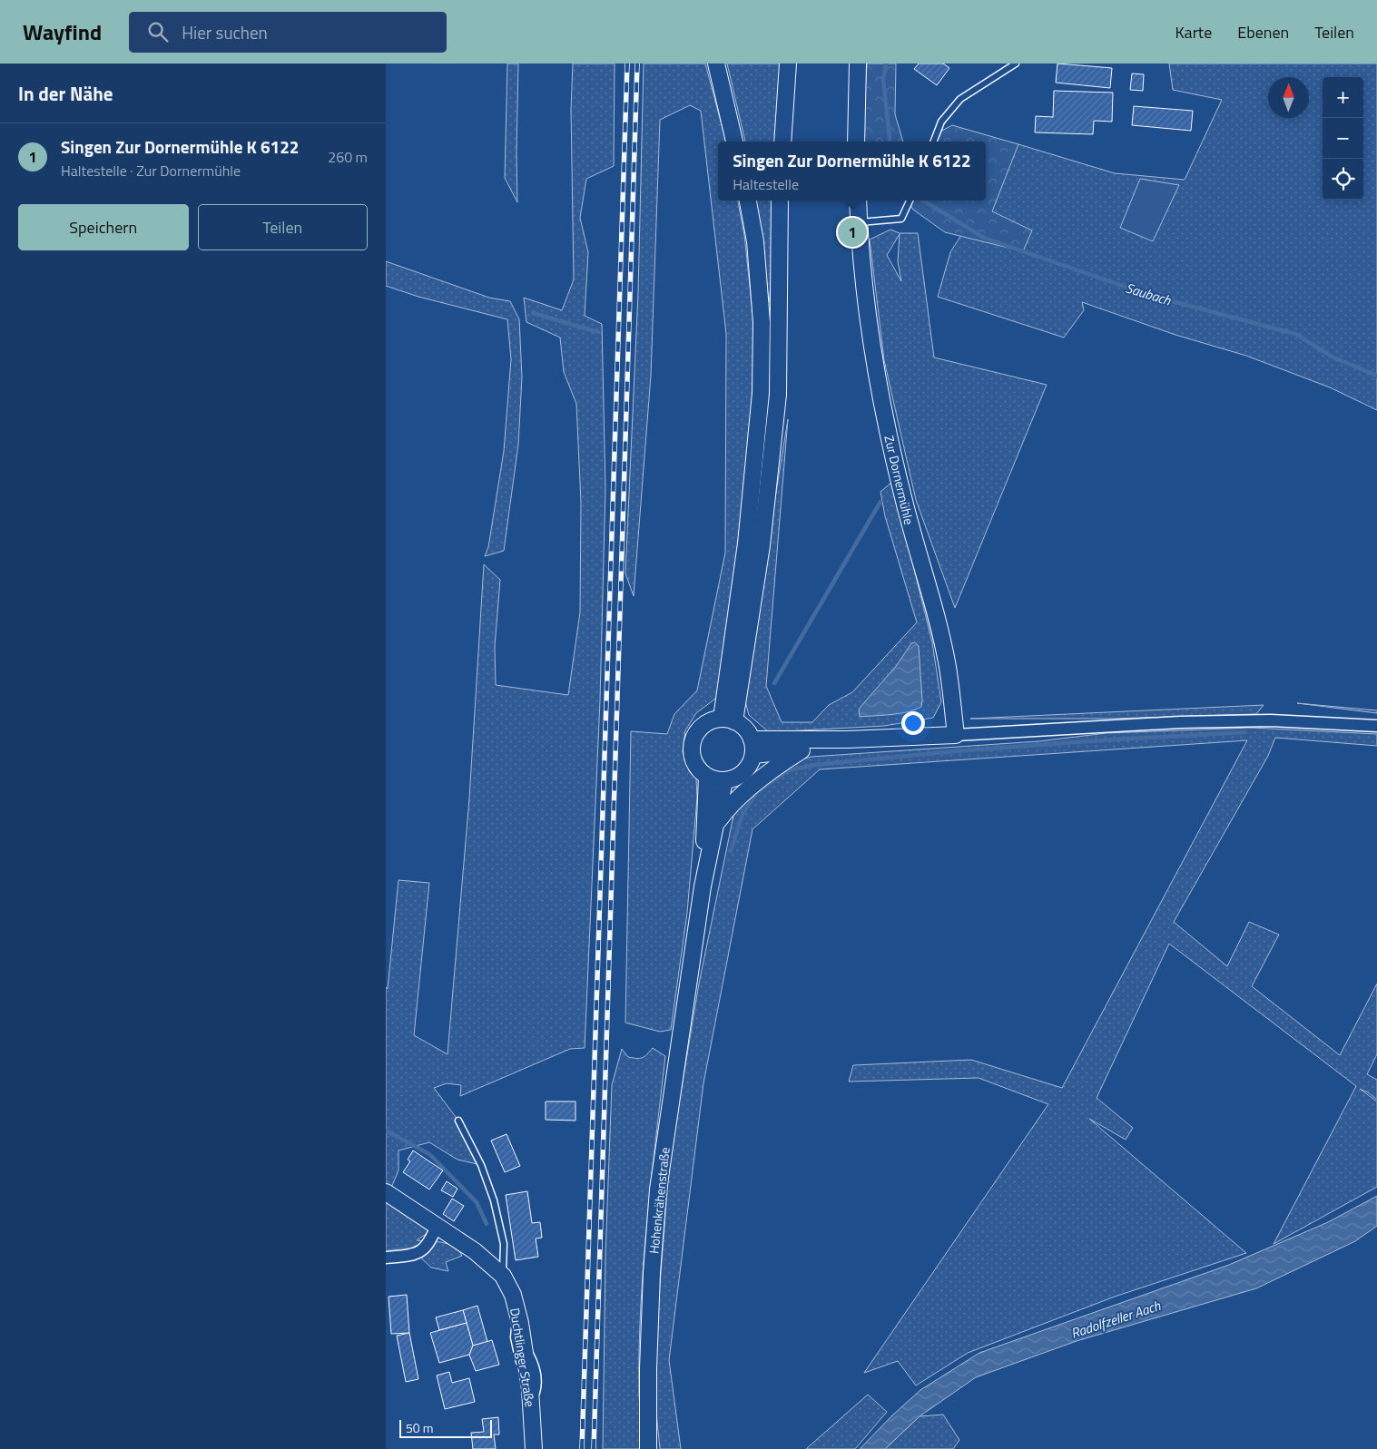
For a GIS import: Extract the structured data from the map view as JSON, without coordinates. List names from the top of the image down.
{
  "streets": {
    "main road": ["Zur Dornermühle", "Hohenkrähenstraße", "Duchtlinger Straße"]
  },
  "water": ["Saubach", "Radolfzeller Aach"],
  "scale_bar": "50 m",
  "north": "top",
  "page": {
    "header": "Wayfind",
    "search": "Hier suchen",
    "nav": ["Karte", "Ebenen", "Teilen"],
    "heading": "In der Nähe",
    "map_buttons": ["+", "−"],
    "list": [
      {
        "mark": "1",
        "name": "Singen Zur Dornermühle K 6122",
        "note": "Haltestelle · Zur Dornermühle",
        "value": "260 m"
      }
    ],
    "popup": ["Singen Zur Dornermühle K 6122", "Haltestelle"],
    "buttons": ["Speichern", "Teilen"],
    "pins": "1",
    "scale": "50 m"
  }
}
